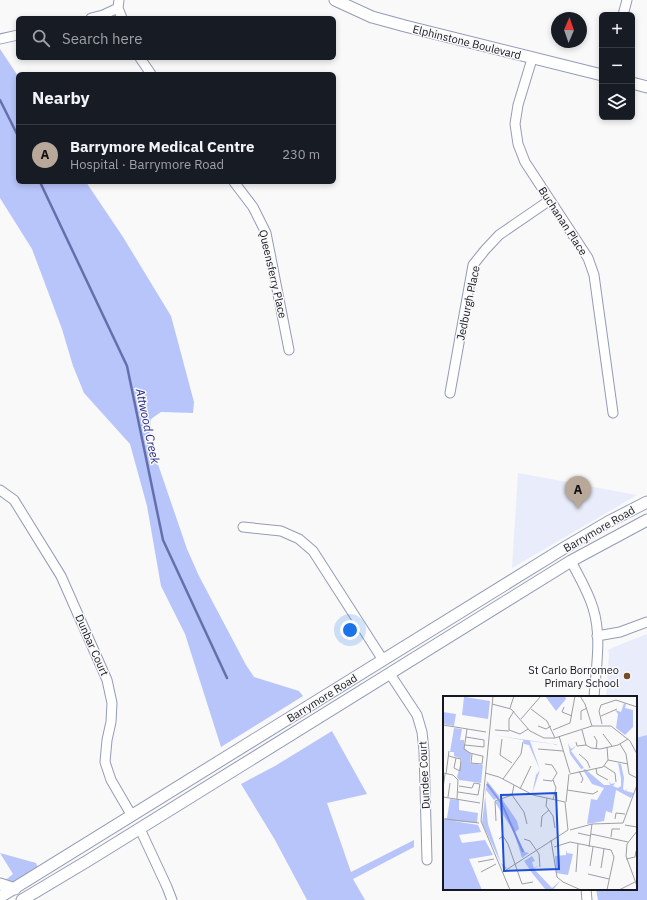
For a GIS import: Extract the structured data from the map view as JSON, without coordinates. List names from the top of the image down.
{
  "streets": {
    "street": [
      "Elphinstone Boulevard",
      "Buchanan Place",
      "Queensferry Place",
      "Jedburgh Place",
      "Barrymore Road",
      "Dunbar Court",
      "Dundee Court"
    ]
  },
  "crossings": [
    ["Elphinstone Boulevard", "Buchanan Place"],
    ["Buchanan Place", "Jedburgh Place"],
    ["Barrymore Road", "Dunbar Court"],
    ["Barrymore Road", "Dundee Court"]
  ],
  "water": ["Attwood Creek"],
  "places": ["St Carlo Borromeo Primary School"],
  "north": "top",
  "page": {
    "map_buttons": ["+", "−"],
    "search": "Search here",
    "heading": "Nearby",
    "list": [
      {
        "mark": "A",
        "name": "Barrymore Medical Centre",
        "note": "Hospital · Barrymore Road",
        "value": "230 m"
      }
    ],
    "pins": "A"
  }
}
